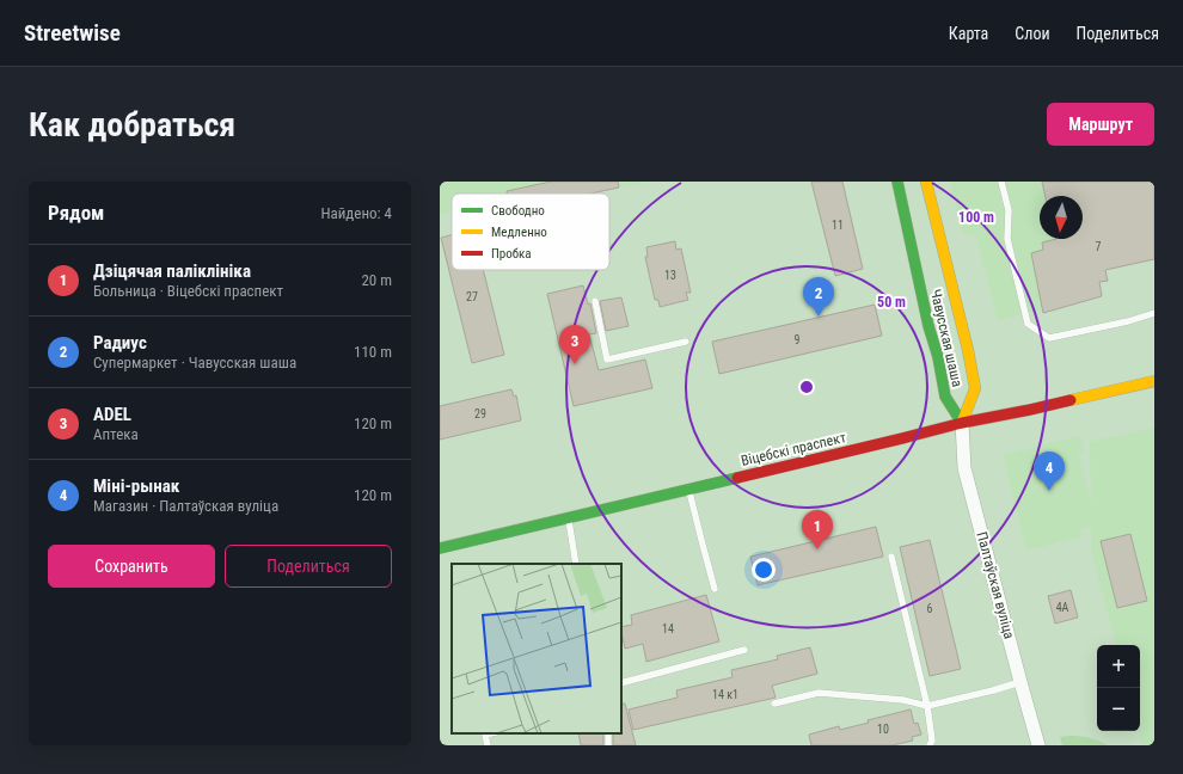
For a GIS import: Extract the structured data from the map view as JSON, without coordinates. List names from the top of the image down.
{
  "streets": {
    "main road": ["Чавусская шаша", "Віцебскі праспект"],
    "street": ["Палтаўская вуліца"]
  },
  "crossings": [
    ["Чавусская шаша", "Віцебскі праспект"],
    ["Чавусская шаша", "Палтаўская вуліца"],
    ["Віцебскі праспект", "Палтаўская вуліца"]
  ],
  "house_numbers": [
    "11",
    "7",
    "13",
    "27",
    "9",
    "29",
    "4А",
    "6",
    "14",
    "14 к1",
    "10"
  ],
  "legend": ["Свободно", "Медленно", "Пробка"],
  "north": "bottom",
  "page": {
    "header": "Streetwise",
    "nav": ["Карта", "Слои", "Поделиться"],
    "buttons": [
      "Маршрут",
      ["Сохранить", "Поделиться"]
    ],
    "title": "Как добраться",
    "heading": ["Рядом", "Найдено: 4"],
    "list": [
      {
        "mark": "1",
        "name": "Дзіцячая паліклініка",
        "note": "Больница · Віцебскі праспект",
        "value": "20 m"
      },
      {
        "mark": "2",
        "name": "Радиус",
        "note": "Супермаркет · Чавусская шаша",
        "value": "110 m"
      },
      {
        "mark": "3",
        "name": "ADEL",
        "note": "Аптека",
        "value": "120 m"
      },
      {
        "mark": "4",
        "name": "Міні-рынак",
        "note": "Магазин · Палтаўская вуліца",
        "value": "120 m"
      }
    ],
    "pins": [
      "2",
      "3",
      "4",
      "1"
    ],
    "map_buttons": ["+", "−"]
  },
  "rings": ["100 m", "50 m"]
}
